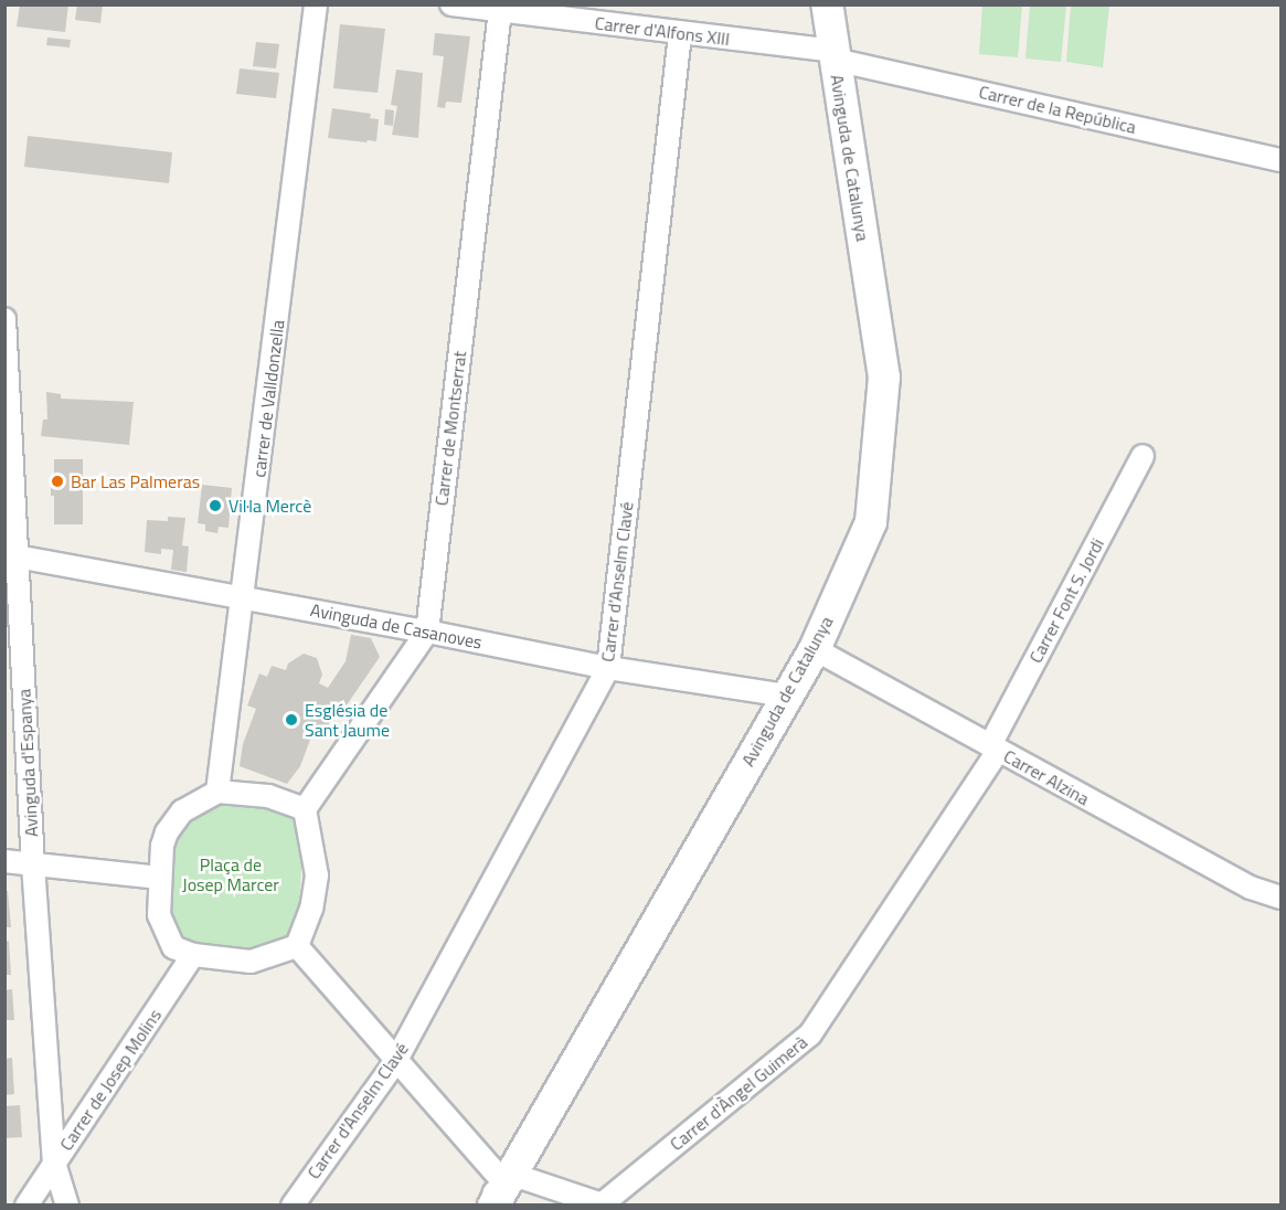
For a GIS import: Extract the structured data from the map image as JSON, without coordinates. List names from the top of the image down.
{
  "streets": {
    "street": [
      "Carrer d'Alfons XIII",
      "Carrer de la República",
      "Avinguda de Catalunya",
      "carrer de Valldonzella",
      "Carrer de Montserrat",
      "Carrer d'Anselm Clavé",
      "Carrer Font S. Jordi",
      "Avinguda de Casanoves",
      "Avinguda d'Espanya",
      "Carrer Alzina",
      "Carrer de Josep Molins",
      "Carrer d'Àngel Guimerà"
    ]
  },
  "crossings": [
    ["Carrer d'Alfons XIII", "Carrer de la República"],
    ["Carrer d'Alfons XIII", "Avinguda de Catalunya"],
    ["Carrer d'Alfons XIII", "Carrer de Montserrat"],
    ["Carrer d'Alfons XIII", "Carrer d'Anselm Clavé"],
    ["Carrer de la República", "Avinguda de Catalunya"],
    ["Avinguda de Catalunya", "Avinguda de Casanoves"],
    ["Avinguda de Catalunya", "Carrer Alzina"],
    ["Avinguda de Catalunya", "Carrer d'Àngel Guimerà"],
    ["carrer de Valldonzella", "Carrer de Montserrat"],
    ["carrer de Valldonzella", "Avinguda de Casanoves"],
    ["carrer de Valldonzella", "Carrer de Josep Molins"],
    ["Carrer de Montserrat", "Avinguda de Casanoves"],
    ["Carrer de Montserrat", "Carrer de Josep Molins"],
    ["Carrer d'Anselm Clavé", "Avinguda de Casanoves"],
    ["Carrer Font S. Jordi", "Carrer Alzina"],
    ["Carrer Font S. Jordi", "Carrer d'Àngel Guimerà"],
    ["Avinguda de Casanoves", "Avinguda d'Espanya"],
    ["Avinguda d'Espanya", "Carrer de Josep Molins"],
    ["Carrer Alzina", "Carrer d'Àngel Guimerà"]
  ],
  "parks": ["Plaça de Josep Marcer"],
  "places": ["Bar Las Palmeras", "Vil·la Mercè", "Església de Sant Jaume"]
}
